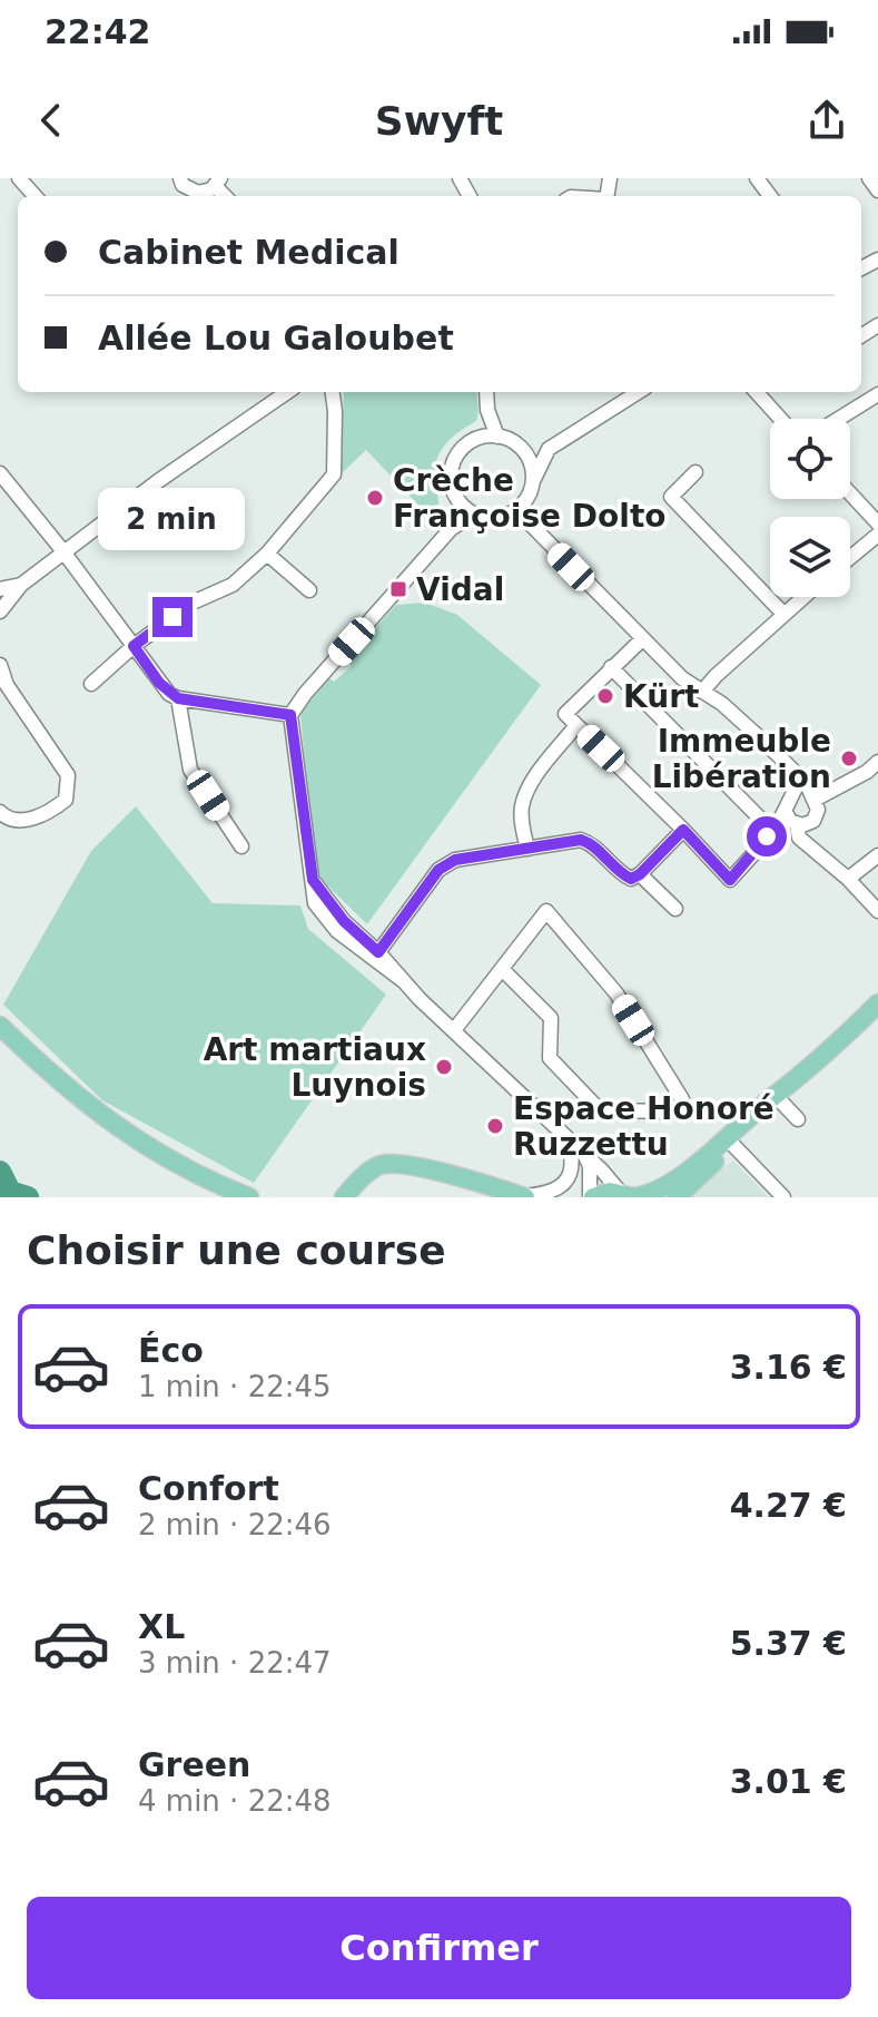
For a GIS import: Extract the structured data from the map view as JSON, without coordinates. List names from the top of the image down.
{
  "places": {
    "other": [
      "Crèche Françoise Dolto",
      "Kürt",
      "Immeuble Libération",
      "Art martiaux Luynois",
      "Espace Honoré Ruzzettu"
    ],
    "transit": ["Vidal"]
  },
  "page": {
    "status": "22:42",
    "header": "Swyft",
    "banner": ["Cabinet Medical", "Allée Lou Galoubet"],
    "bubble": "2 min",
    "heading": "Choisir une course",
    "list": [
      {
        "name": "Éco",
        "note": "1 min · 22:45",
        "value": "3.16 €"
      },
      {
        "name": "Confort",
        "note": "2 min · 22:46",
        "value": "4.27 €"
      },
      {
        "name": "XL",
        "note": "3 min · 22:47",
        "value": "5.37 €"
      },
      {
        "name": "Green",
        "note": "4 min · 22:48",
        "value": "3.01 €"
      }
    ],
    "buttons": "Confirmer"
  }
}
